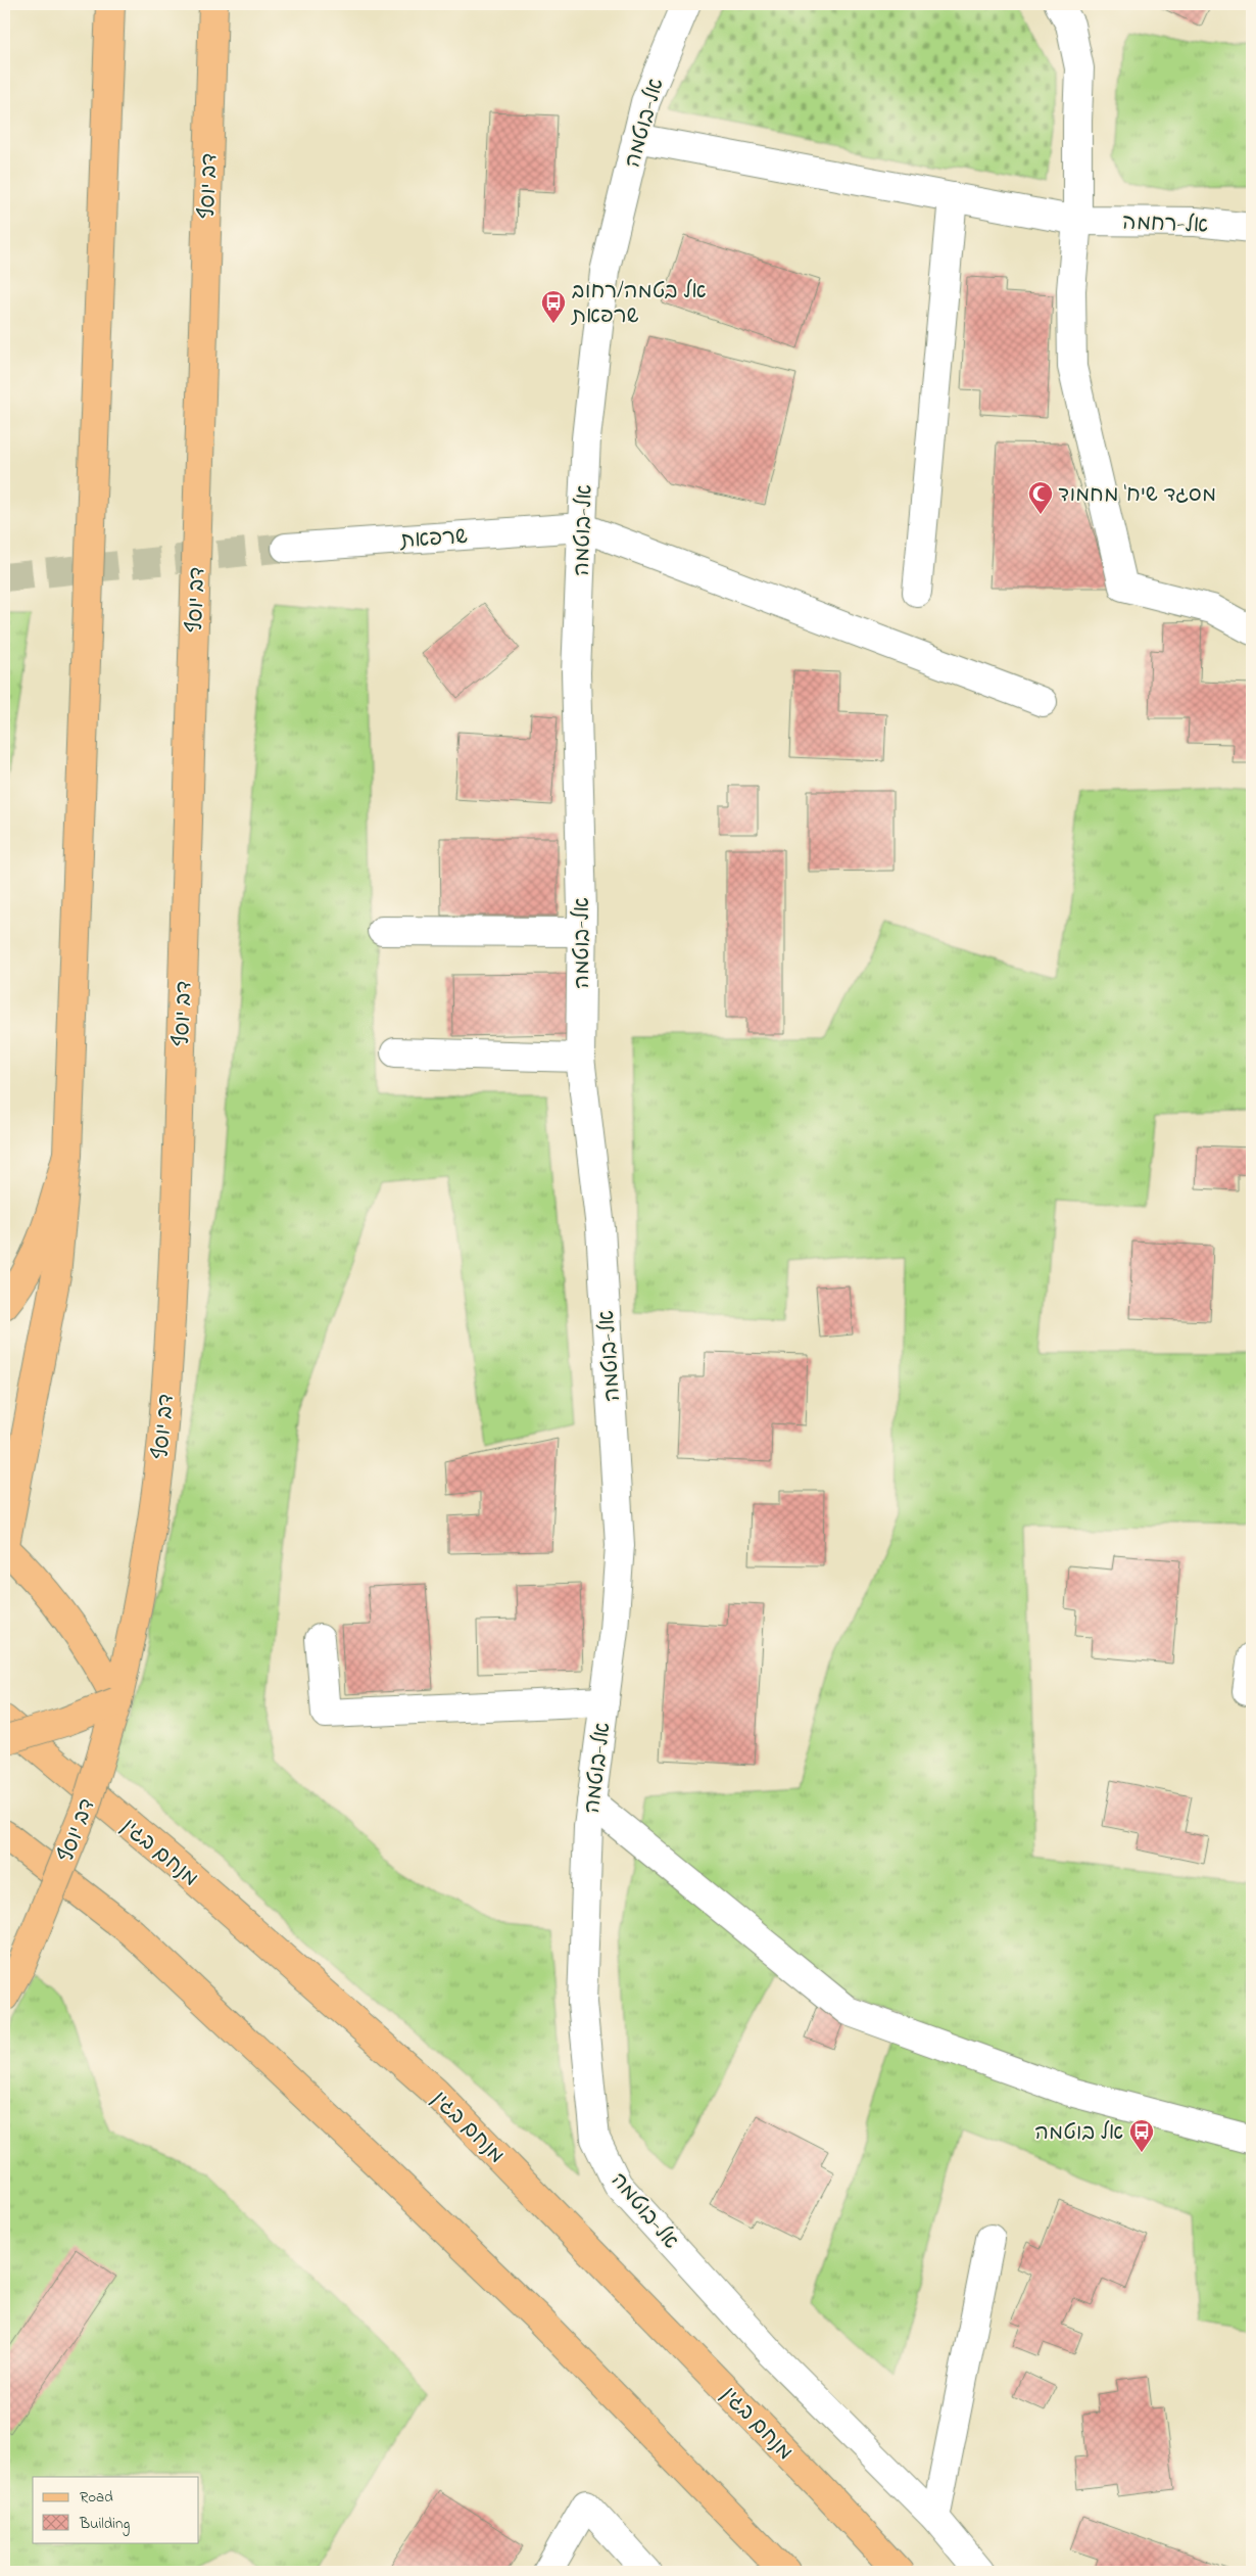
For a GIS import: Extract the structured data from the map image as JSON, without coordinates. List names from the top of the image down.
{
  "streets": {
    "main road": ["דב יוסף", "מנחם בגין"],
    "street": ["אל-בוטמה", "אל-רחמה", "שרפאת"]
  },
  "crossings": [
    ["אל-בוטמה", "אל-רחמה"],
    ["אל-בוטמה", "שרפאת"]
  ],
  "places": {
    "bus stop": ["אל בטמה/רחוב שרפאת", "אל בוטמה"],
    "mosque": ["מסגד שיח' מחמוד"]
  },
  "legend": ["Road", "Building"]
}
